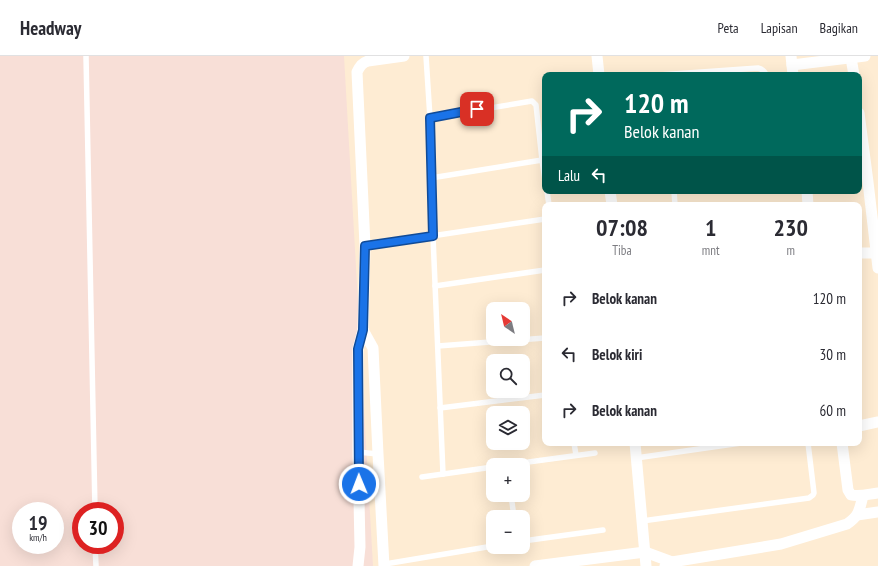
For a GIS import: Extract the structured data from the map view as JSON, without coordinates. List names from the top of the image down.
{
  "north": "top left",
  "page": {
    "header": "Headway",
    "nav": ["Peta", "Lapisan", "Bagikan"],
    "turn": ["120 m", "Belok kanan"],
    "then": "Lalu",
    "eta": [
      "07:08",
      "Tiba",
      "1",
      "mnt",
      "230",
      "m"
    ],
    "list": [
      {
        "name": "Belok kanan",
        "value": "120 m"
      },
      {
        "name": "Belok kiri",
        "value": "30 m"
      },
      {
        "name": "Belok kanan",
        "value": "60 m"
      }
    ],
    "map_buttons": ["+", "−"],
    "speed": "19 km/h",
    "limit": "30"
  }
}
